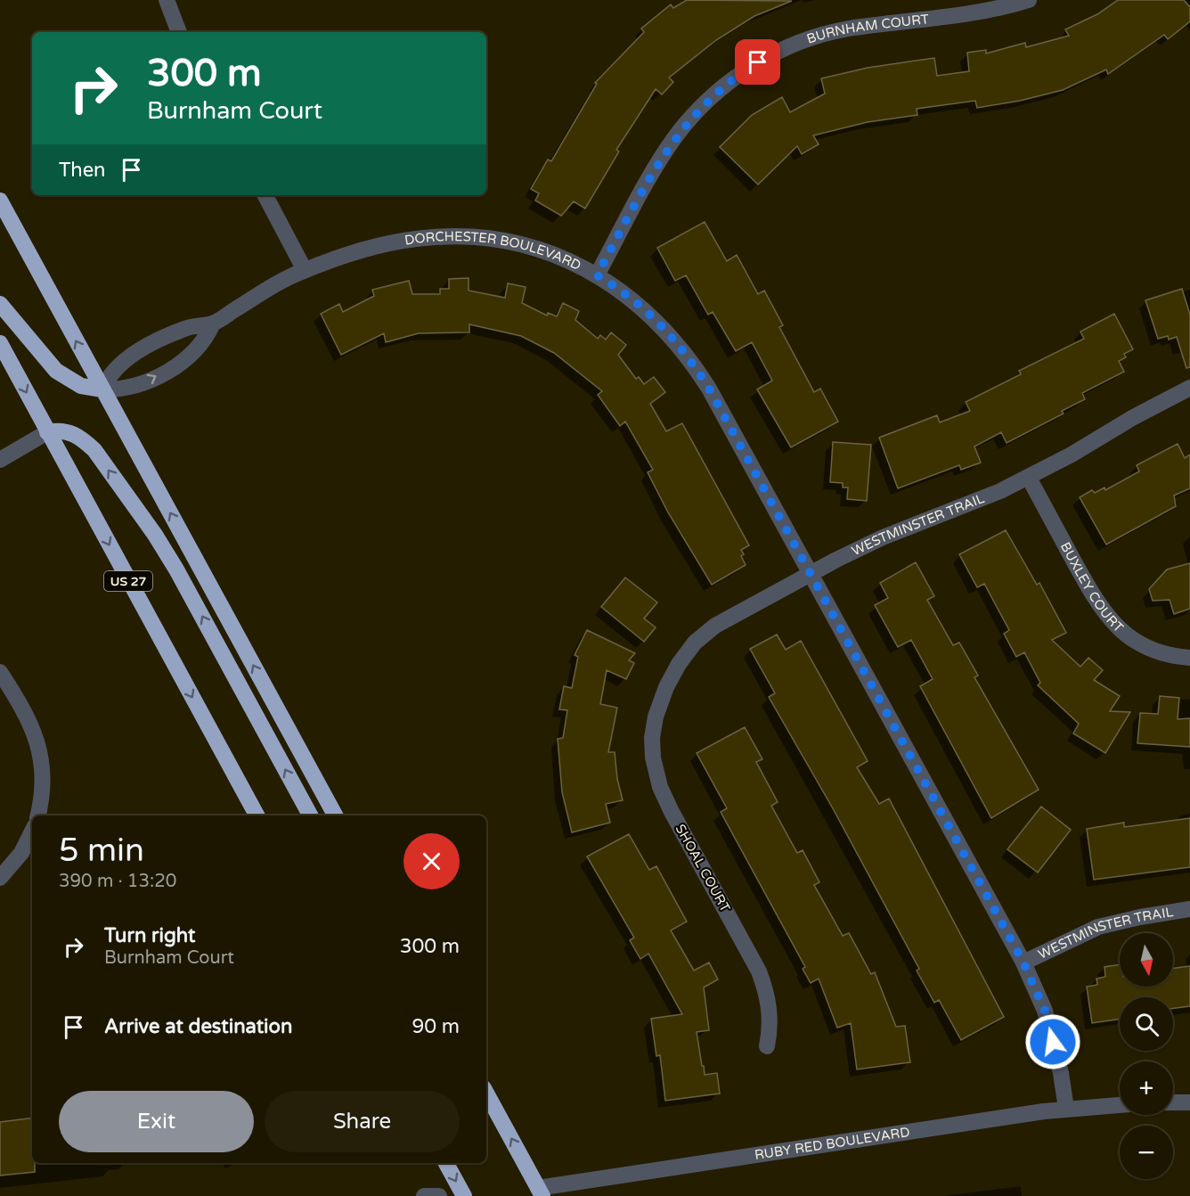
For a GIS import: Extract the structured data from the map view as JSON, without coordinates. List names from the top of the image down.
{
  "streets": {
    "highway": ["US 27"],
    "street": [
      "BURNHAM COURT",
      "DORCHESTER BOULEVARD",
      "WESTMINSTER TRAIL",
      "BUXLEY COURT",
      "SHOAL COURT",
      "RUBY RED BOULEVARD"
    ]
  },
  "crossings": [
    ["BURNHAM COURT", "DORCHESTER BOULEVARD"],
    ["DORCHESTER BOULEVARD", "WESTMINSTER TRAIL"],
    ["DORCHESTER BOULEVARD", "RUBY RED BOULEVARD"],
    ["WESTMINSTER TRAIL", "BUXLEY COURT"],
    ["WESTMINSTER TRAIL", "SHOAL COURT"]
  ],
  "north": "bottom",
  "page": {
    "turn": ["300 m", "Burnham Court"],
    "then": "Then",
    "heading": ["5 min", "390 m · 13:20"],
    "list": [
      {
        "name": "Turn right",
        "note": "Burnham Court",
        "value": "300 m"
      },
      {
        "name": "Arrive at destination",
        "value": "90 m"
      }
    ],
    "map_buttons": ["+", "−"],
    "buttons": ["Exit", "Share"]
  }
}
